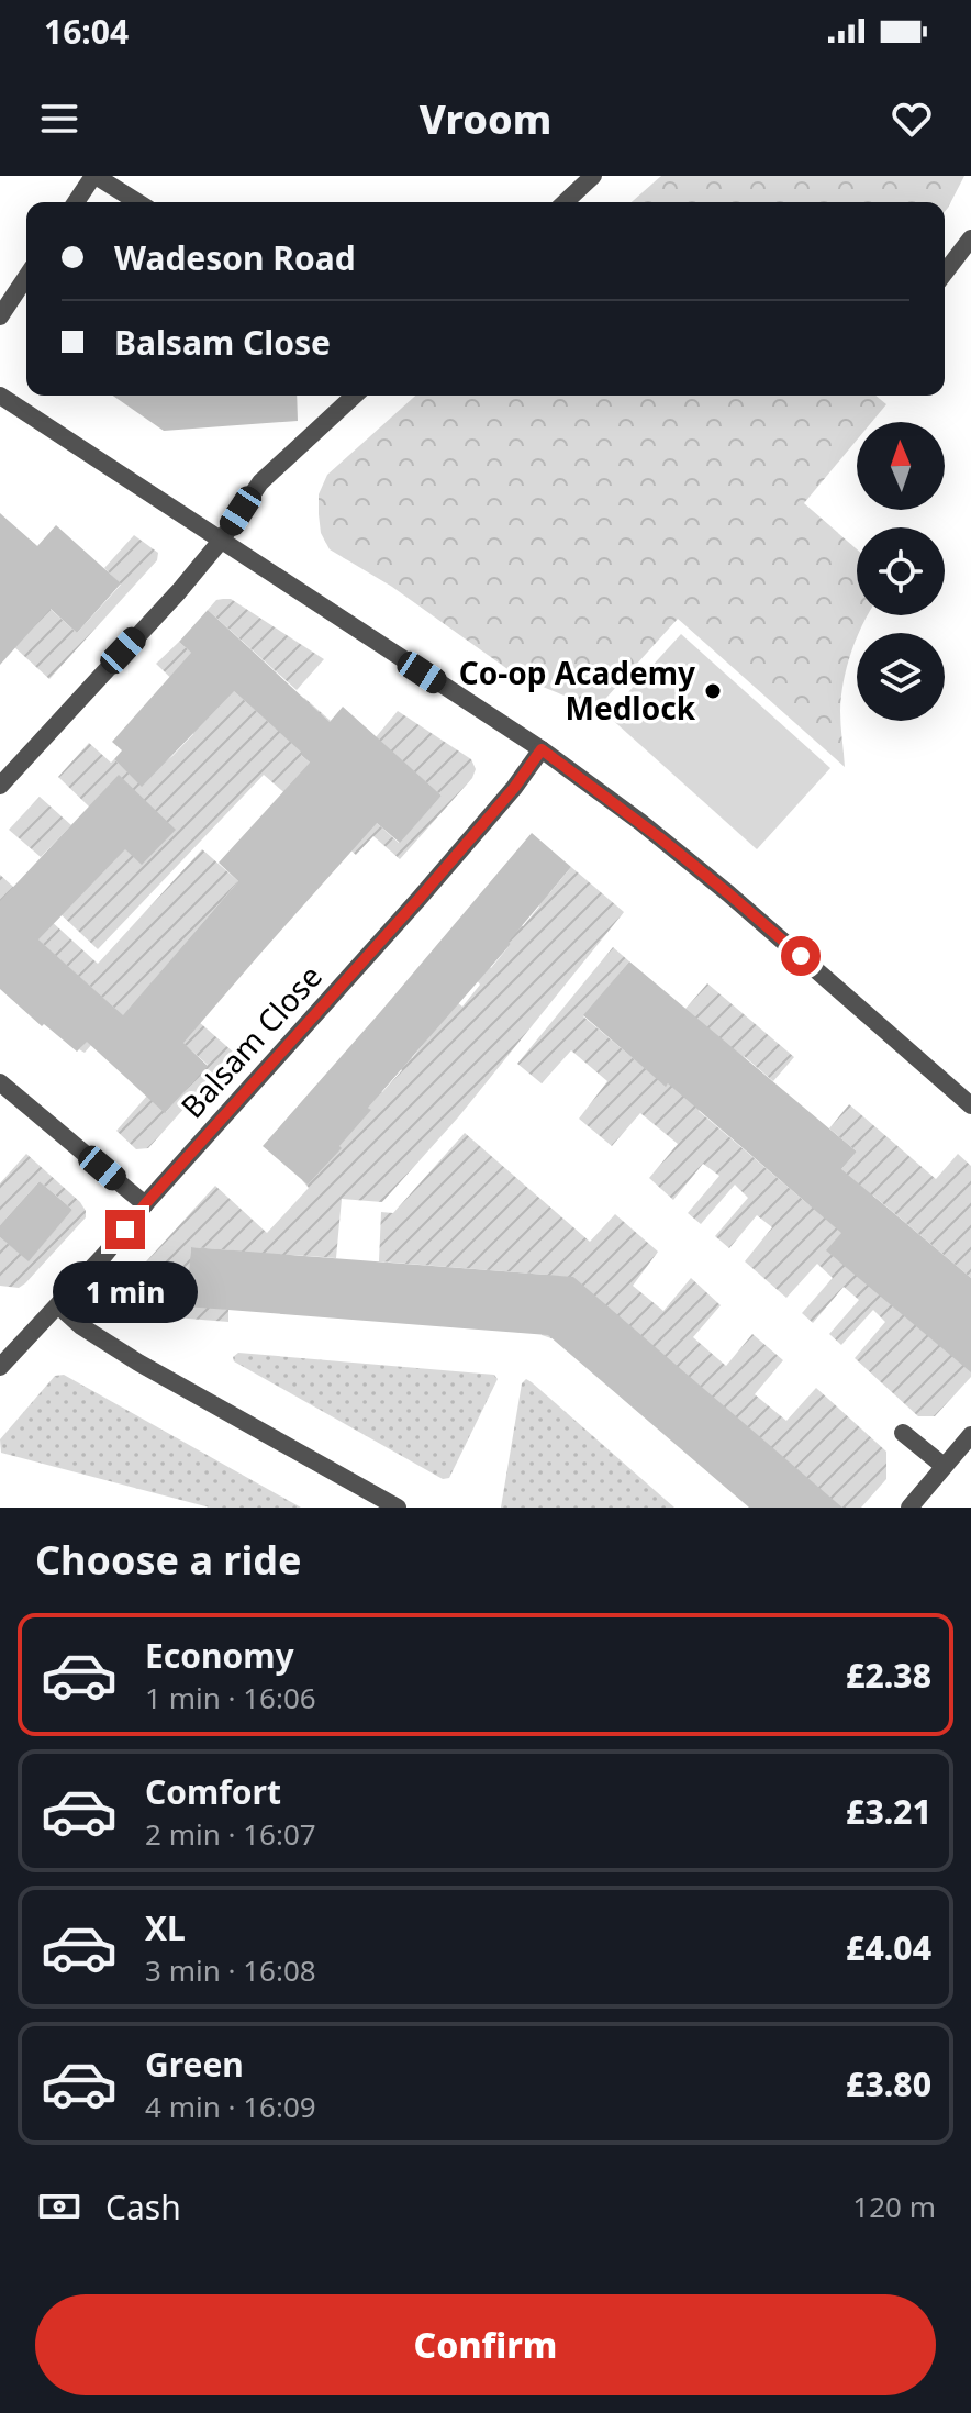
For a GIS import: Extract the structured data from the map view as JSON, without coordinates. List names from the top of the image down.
{
  "streets": {
    "street": ["Balsam Close"]
  },
  "places": ["Co-op Academy Medlock"],
  "north": "top",
  "page": {
    "status": "16:04",
    "header": "Vroom",
    "banner": ["Wadeson Road", "Balsam Close"],
    "bubble": "1 min",
    "heading": "Choose a ride",
    "list": [
      {
        "name": "Economy",
        "note": "1 min · 16:06",
        "value": "£2.38"
      },
      {
        "name": "Comfort",
        "note": "2 min · 16:07",
        "value": "£3.21"
      },
      {
        "name": "XL",
        "note": "3 min · 16:08",
        "value": "£4.04"
      },
      {
        "name": "Green",
        "note": "4 min · 16:09",
        "value": "£3.80"
      }
    ],
    "pay": ["Cash", "120 m"],
    "buttons": "Confirm"
  }
}
